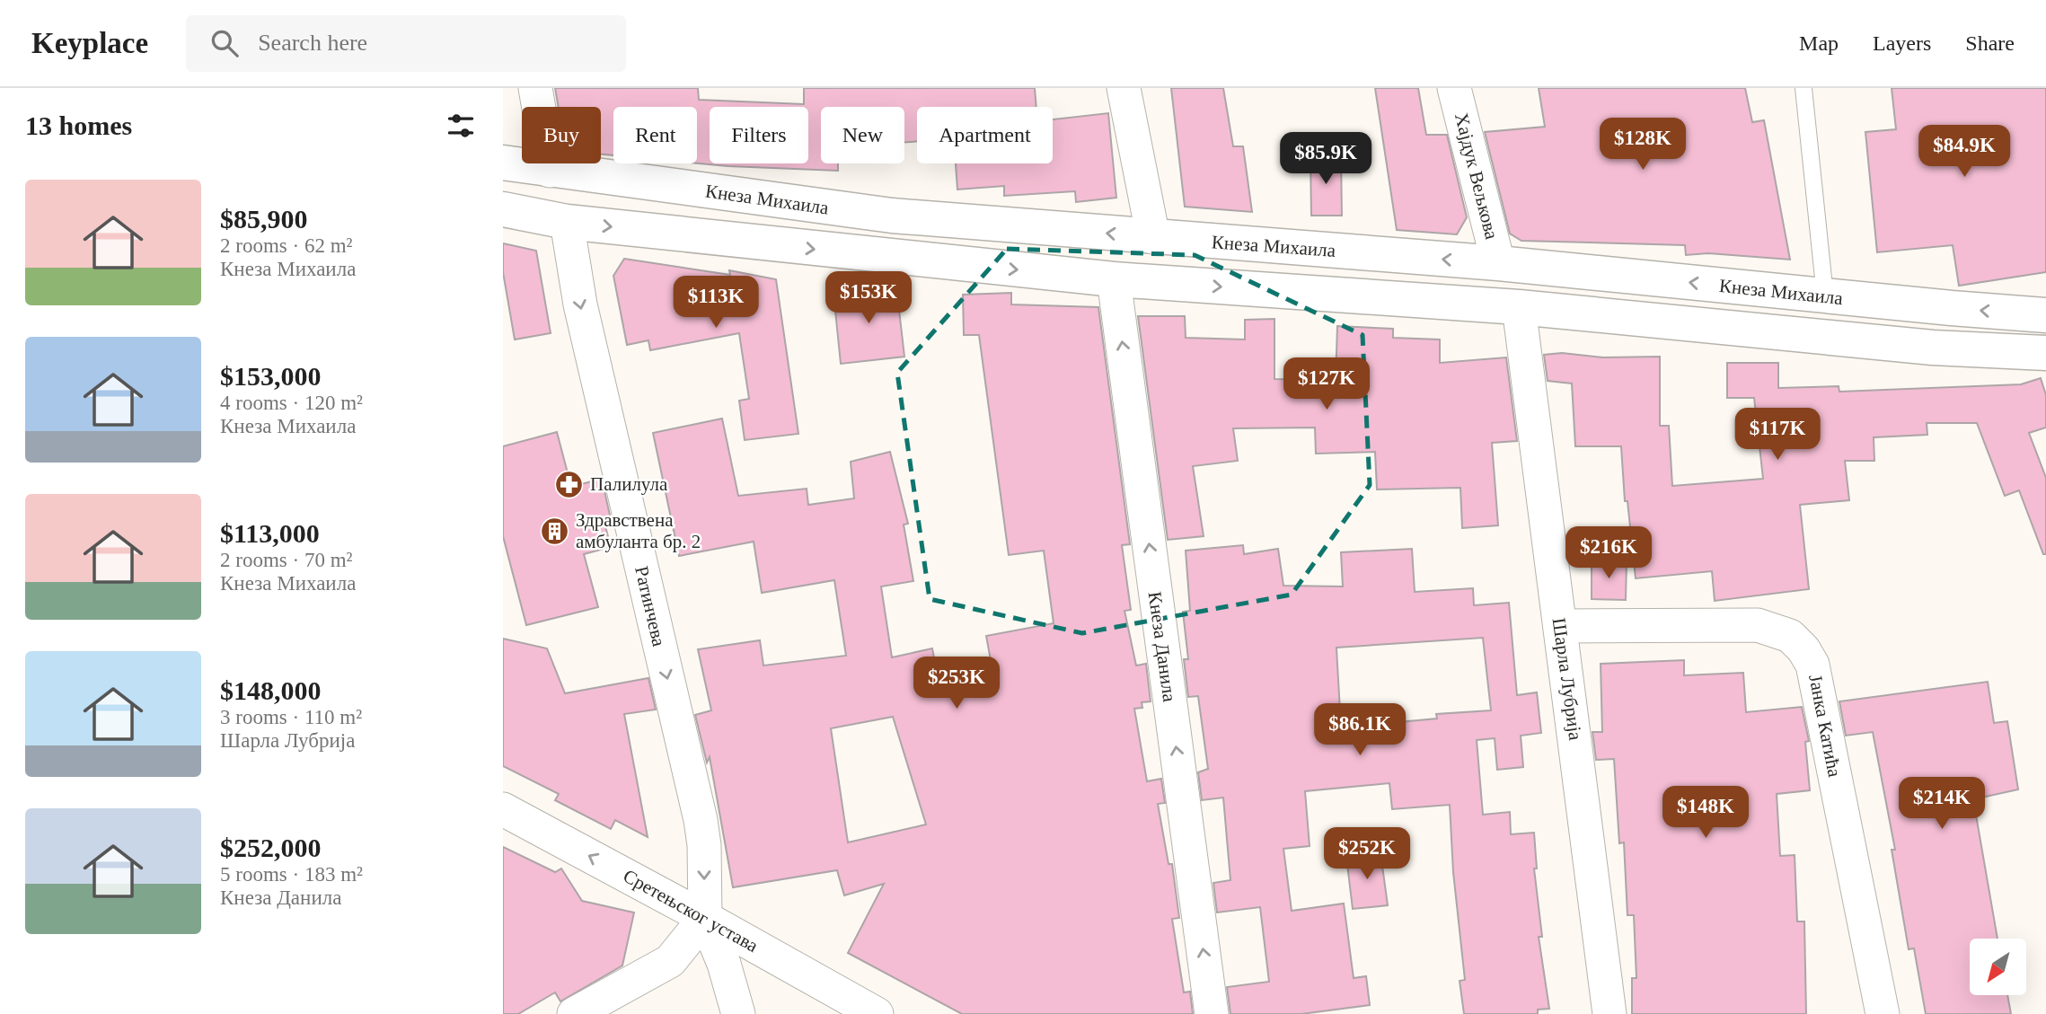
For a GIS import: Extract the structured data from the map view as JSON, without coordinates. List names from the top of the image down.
{
  "streets": {
    "main road": ["Кнеза Михаила"],
    "street": [
      "Хајдук Вељкова",
      "Ратинчева",
      "Кнеза Данила",
      "Шарла Лубрија",
      "Јанка Катића",
      "Сретењског устава"
    ]
  },
  "crossings": [
    ["Хајдук Вељкова", "Кнеза Михаила"],
    ["Ратинчева", "Сретењског устава"],
    ["Шарла Лубрија", "Јанка Катића"]
  ],
  "one_way": ["Ратинчева", "Кнеза Данила", "Сретењског устава"],
  "places": {
    "pharmacy": ["Палилула"],
    "building": ["Здравствена амбуланта бр. 2"]
  },
  "north": "bottom left",
  "page": {
    "header": "Keyplace",
    "search": "Search here",
    "nav": ["Map", "Layers", "Share"],
    "heading": "13 homes",
    "chip": [
      "Buy",
      "Rent",
      "Filters",
      "New",
      "Apartment"
    ],
    "price": [
      "$128K",
      "$84.9K",
      "$85.9K",
      "$153K",
      "$113K",
      "$127K",
      "$117K",
      "$216K",
      "$253K",
      "$86.1K",
      "$214K",
      "$148K",
      "$252K"
    ],
    "list": [
      {
        "name": "$85,900",
        "note": "2 rooms · 62 m² · Кнеза Михаила"
      },
      {
        "name": "$153,000",
        "note": "4 rooms · 120 m² · Кнеза Михаила"
      },
      {
        "name": "$113,000",
        "note": "2 rooms · 70 m² · Кнеза Михаила"
      },
      {
        "name": "$148,000",
        "note": "3 rooms · 110 m² · Шарла Лубрија"
      },
      {
        "name": "$252,000",
        "note": "5 rooms · 183 m² · Кнеза Данила"
      }
    ]
  }
}
